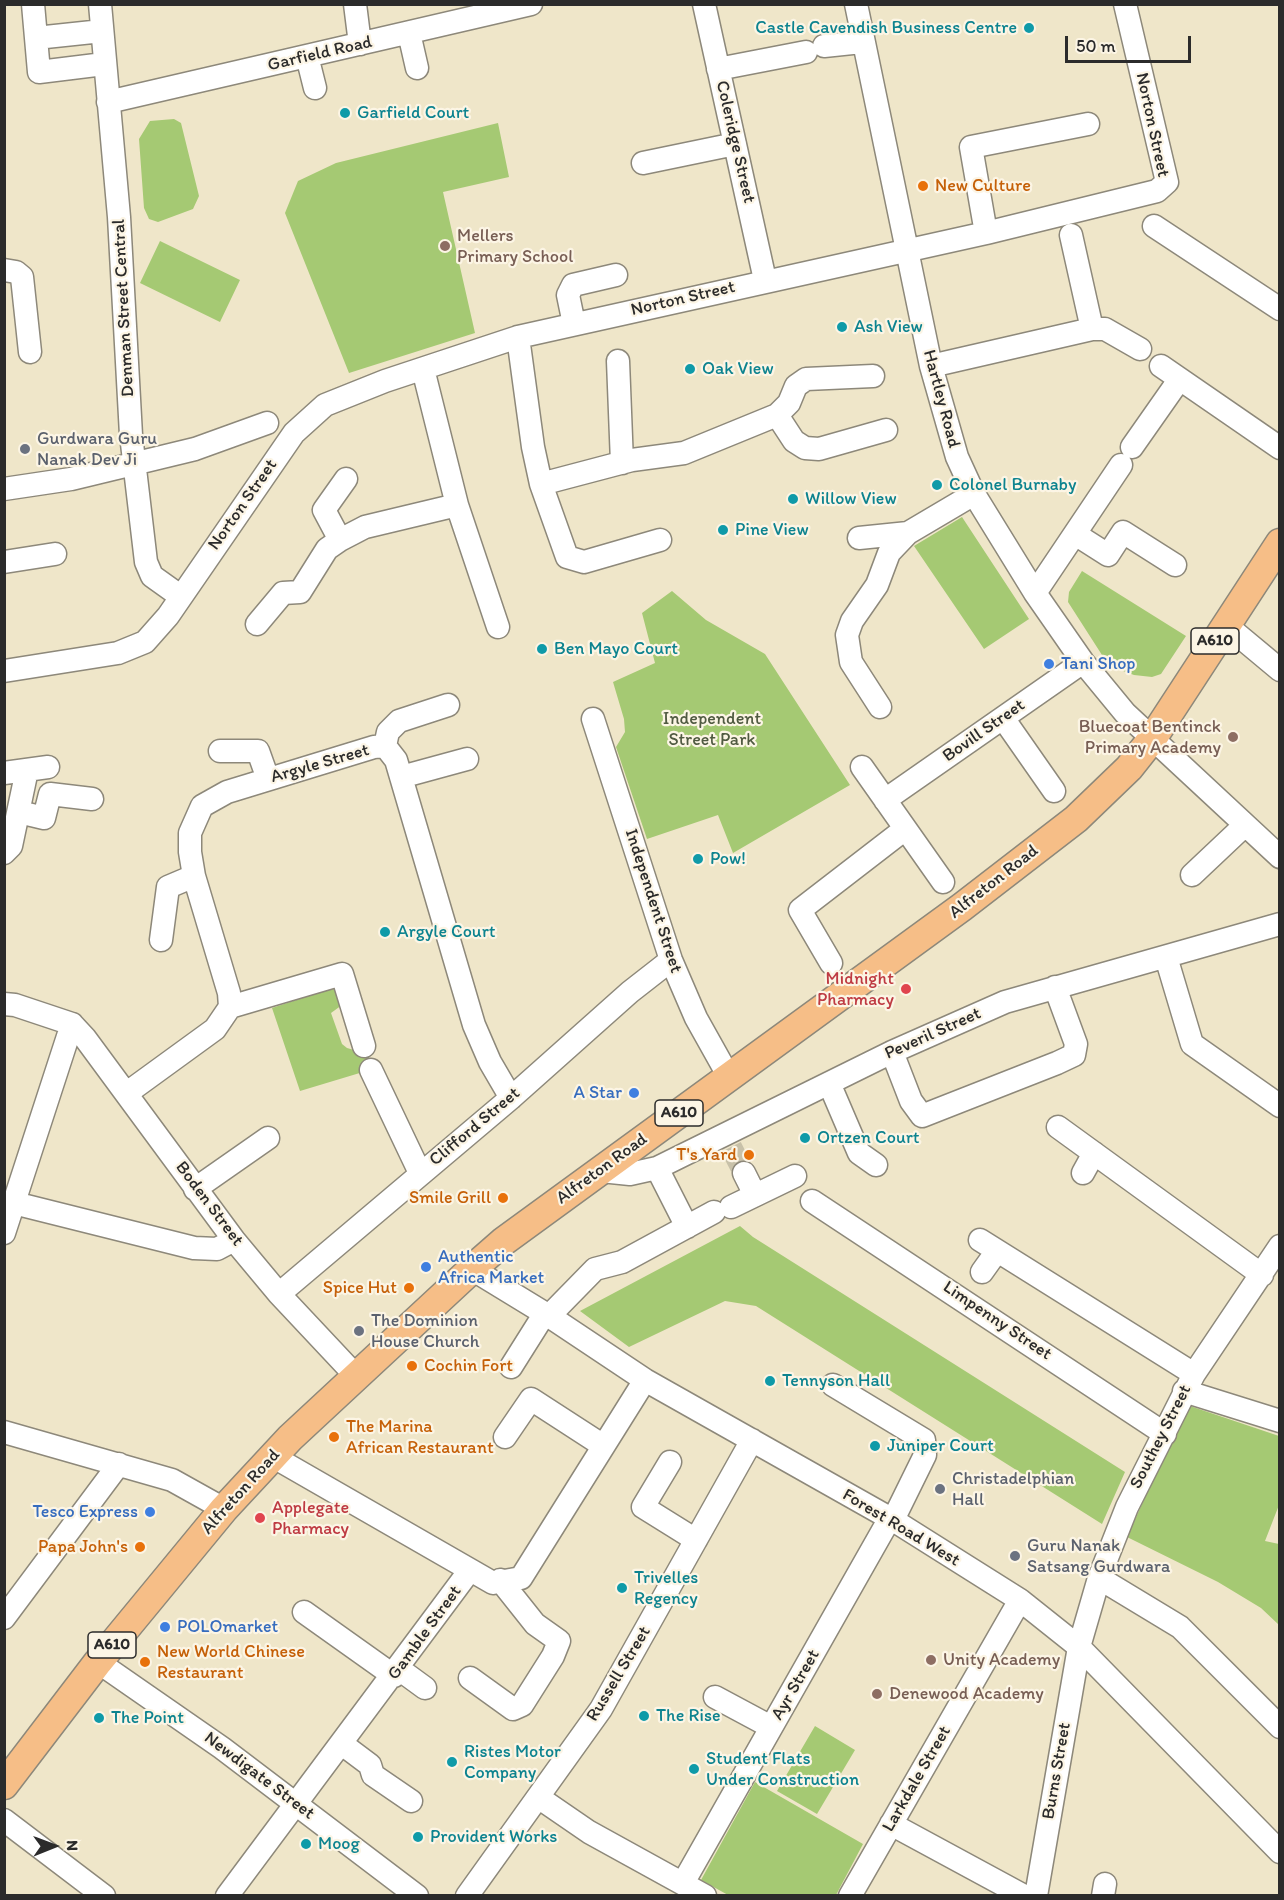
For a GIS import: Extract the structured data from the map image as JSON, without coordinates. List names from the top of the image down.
{
  "streets": {
    "main road": ["A610", "Alfreton Road"],
    "street": [
      "Garfield Road",
      "Norton Street",
      "Coleridge Street",
      "Denman Street Central",
      "Hartley Road",
      "Bovill Street",
      "Argyle Street",
      "Independent Street",
      "Peveril Street",
      "Clifford Street",
      "Boden Street",
      "Limpenny Street",
      "Southey Street",
      "Forest Road West",
      "Gamble Street",
      "Russell Street",
      "Ayr Street",
      "Burns Street",
      "Newdigate Street",
      "Larkdale Street"
    ]
  },
  "crossings": [
    ["Garfield Road", "Denman Street Central"],
    ["Norton Street", "Coleridge Street"],
    ["Norton Street", "Denman Street Central"],
    ["Norton Street", "Hartley Road"],
    ["Hartley Road", "Bovill Street"],
    ["Hartley Road", "Alfreton Road"],
    ["Argyle Street", "Clifford Street"],
    ["Alfreton Road", "Independent Street"],
    ["Alfreton Road", "Peveril Street"],
    ["Alfreton Road", "Boden Street"],
    ["Alfreton Road", "Forest Road West"],
    ["Alfreton Road", "Newdigate Street"],
    ["Independent Street", "Clifford Street"],
    ["Clifford Street", "Boden Street"],
    ["Limpenny Street", "Southey Street"],
    ["Southey Street", "Forest Road West"],
    ["Southey Street", "Burns Street"],
    ["Forest Road West", "Russell Street"],
    ["Forest Road West", "Ayr Street"],
    ["Forest Road West", "Burns Street"],
    ["Forest Road West", "Larkdale Street"],
    ["Gamble Street", "Newdigate Street"]
  ],
  "parks": ["Independent Street Park"],
  "places": [
    "Castle Cavendish Business Centre",
    "Garfield Court",
    "New Culture",
    "Mellers Primary School",
    "Ash View",
    "Oak View",
    "Gurdwara Guru Nanak Dev Ji",
    "Colonel Burnaby",
    "Willow View",
    "Pine View",
    "Ben Mayo Court",
    "Tani Shop",
    "Bluecoat Bentinck Primary Academy",
    "Pow!",
    "Argyle Court",
    "Midnight Pharmacy",
    "A Star",
    "Ortzen Court",
    "T's Yard",
    "Smile Grill",
    "Authentic Africa Market",
    "Spice Hut",
    "The Dominion House Church",
    "Cochin Fort",
    "Tennyson Hall",
    "The Marina African Restaurant",
    "Juniper Court",
    "Christadelphian Hall",
    "Tesco Express",
    "Applegate Pharmacy",
    "Papa John's",
    "Guru Nanak Satsang Gurdwara",
    "Trivelles Regency",
    "POLOmarket",
    "Unity Academy",
    "New World Chinese Restaurant",
    "Denewood Academy",
    "The Rise",
    "The Point",
    "Ristes Motor Company",
    "Student Flats Under Construction",
    "Provident Works",
    "Moog"
  ],
  "scale_bar": "50 m",
  "north": "right"
}
